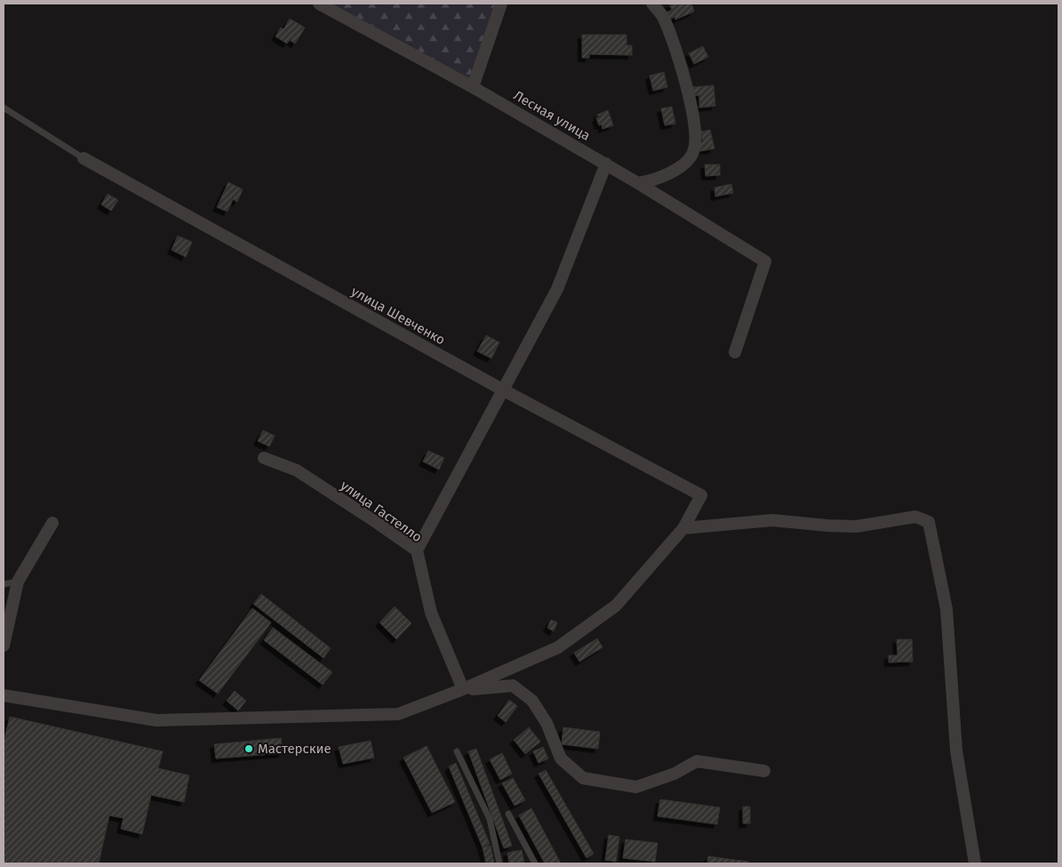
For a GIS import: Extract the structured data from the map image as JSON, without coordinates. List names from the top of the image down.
{
  "streets": {
    "street": ["Лесная улица", "улица Шевченко", "улица Гастелло"]
  },
  "places": ["Мастерские"]
}
